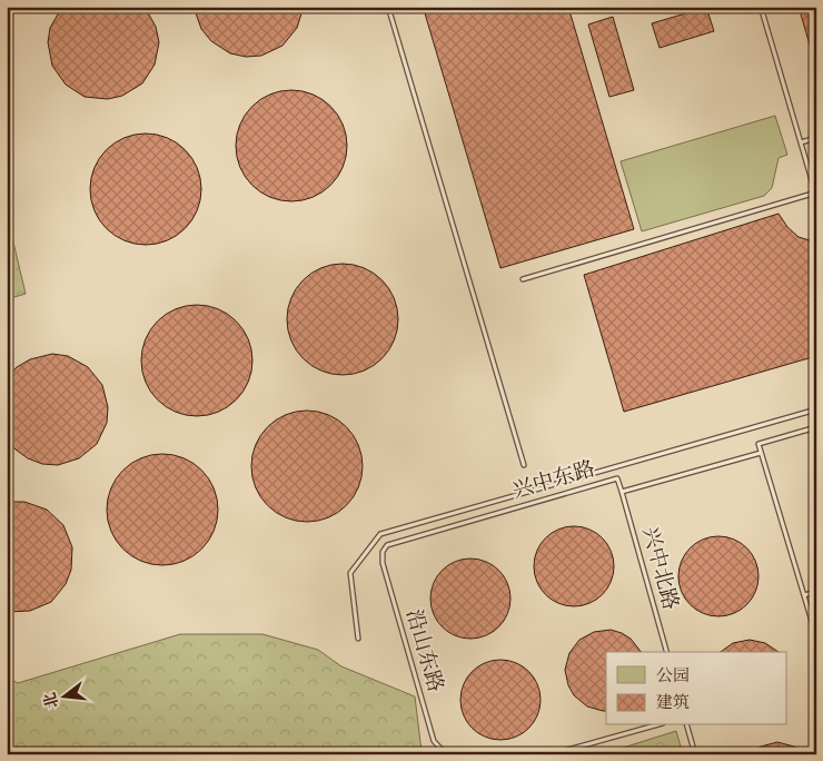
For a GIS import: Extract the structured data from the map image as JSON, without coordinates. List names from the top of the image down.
{
  "streets": {
    "lane": ["兴中东路", "兴中北路", "沿山东路"]
  },
  "crossings": [
    ["兴中东路", "兴中北路"],
    ["兴中东路", "沿山东路"]
  ],
  "legend": ["公园", "建筑"],
  "north": "left"
}
